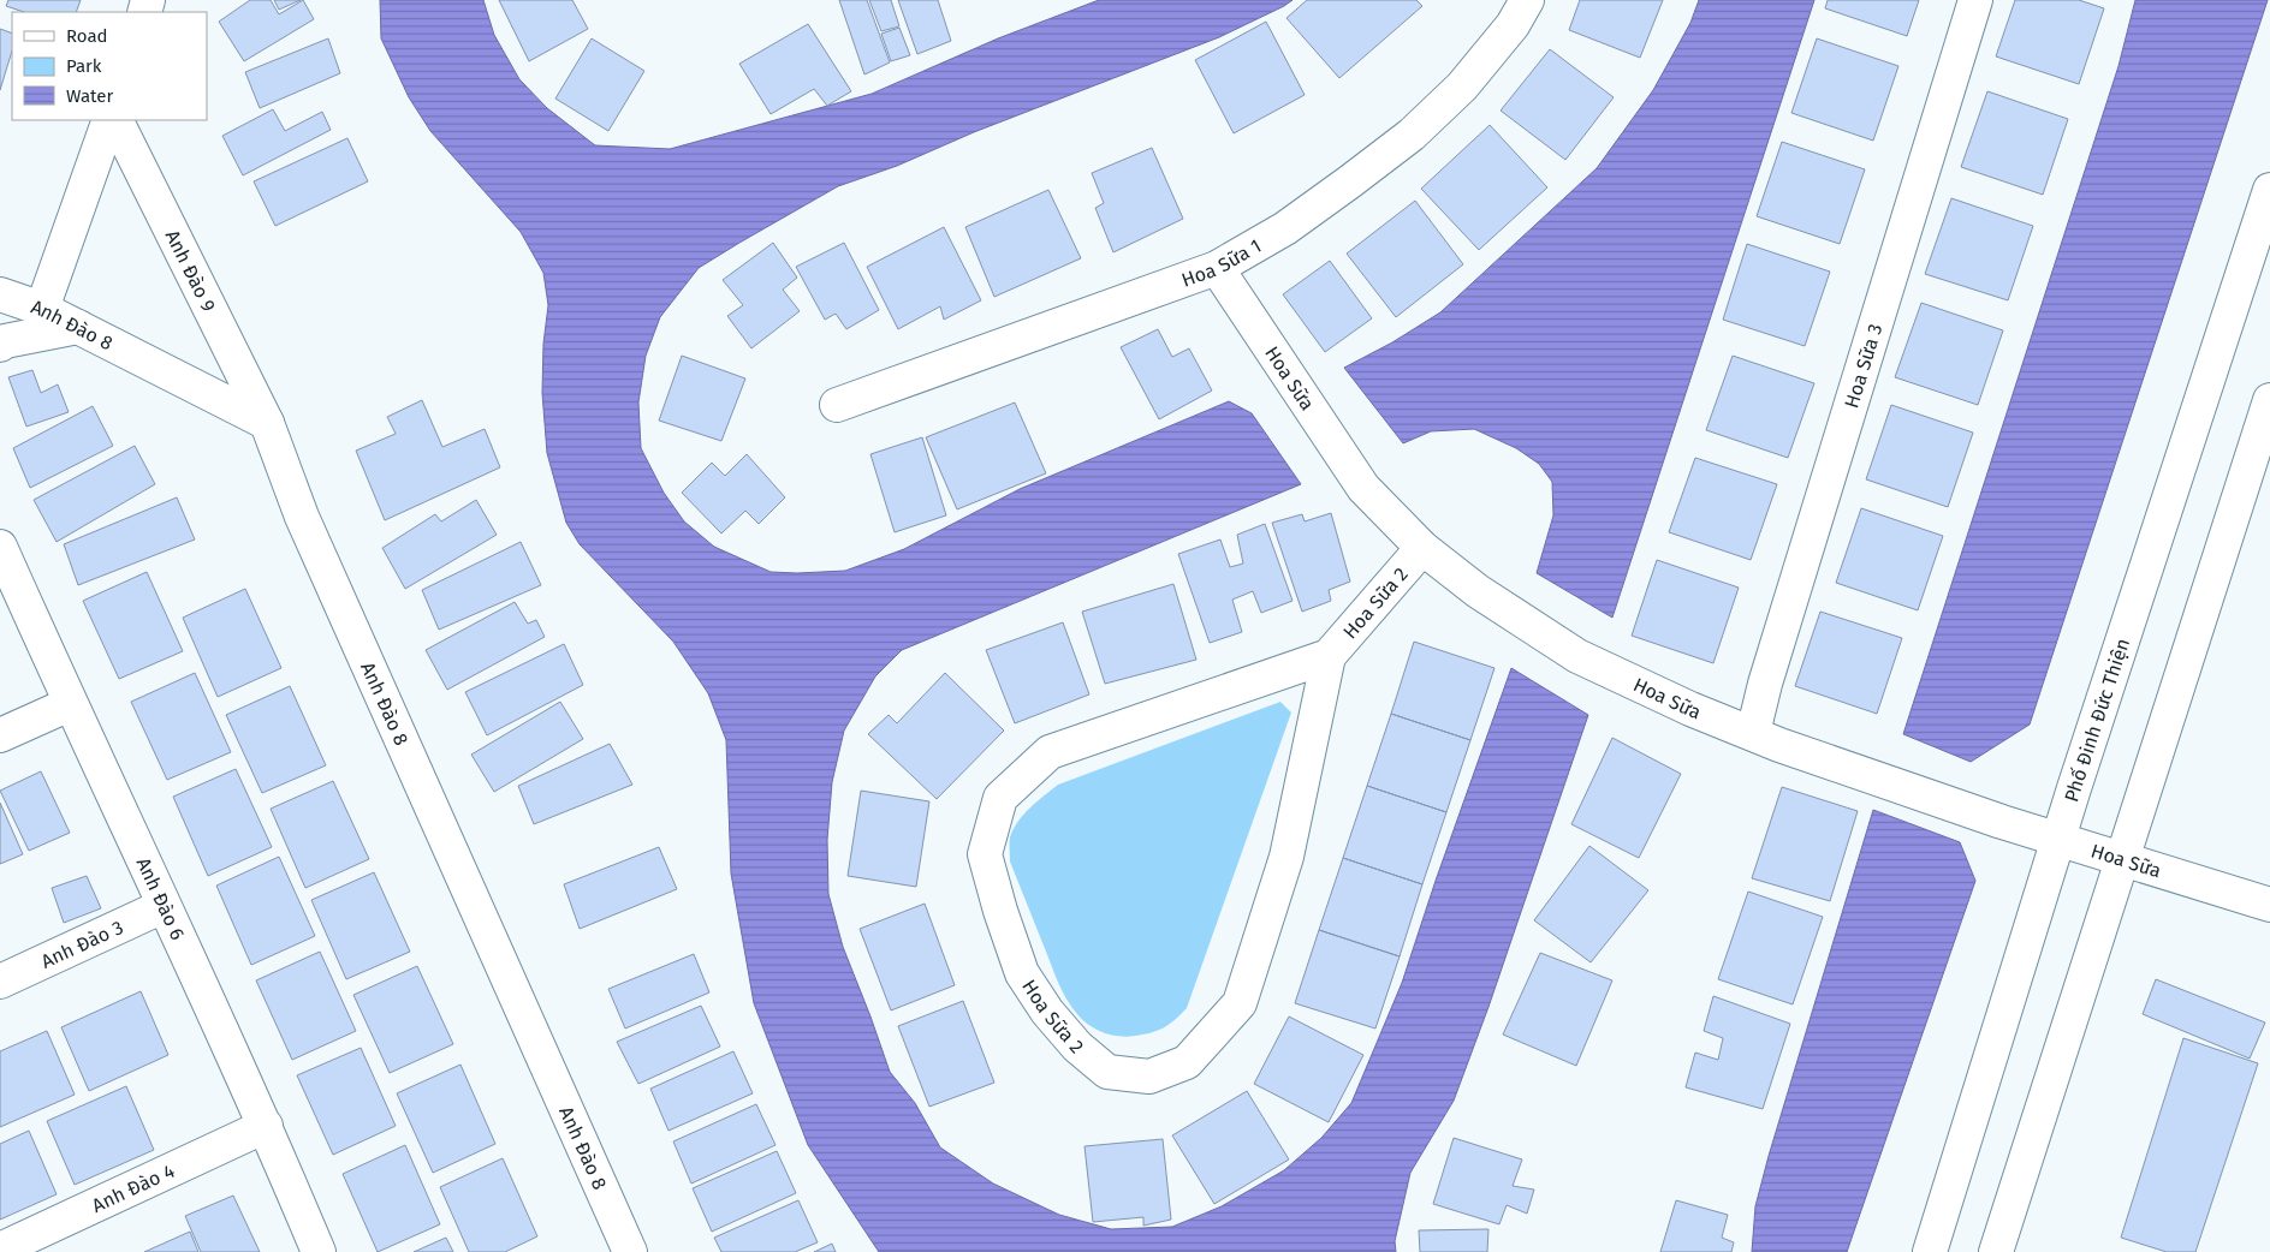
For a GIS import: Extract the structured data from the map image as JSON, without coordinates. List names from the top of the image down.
{
  "streets": {
    "street": [
      "Hoa Sữa 1",
      "Anh Đào 9",
      "Anh Đào 8",
      "Hoa Sữa 3",
      "Hoa Sữa",
      "Hoa Sữa 2",
      "Phố Đinh Đức Thiện",
      "Anh Đào 6",
      "Anh Đào 3",
      "Anh Đào 4"
    ]
  },
  "crossings": [
    ["Hoa Sữa 1", "Hoa Sữa"],
    ["Anh Đào 9", "Anh Đào 8"],
    ["Hoa Sữa 3", "Hoa Sữa"],
    ["Hoa Sữa", "Hoa Sữa 2"],
    ["Hoa Sữa", "Phố Đinh Đức Thiện"],
    ["Anh Đào 6", "Anh Đào 3"],
    ["Anh Đào 6", "Anh Đào 4"]
  ],
  "legend": ["Road", "Park", "Water"]
}
